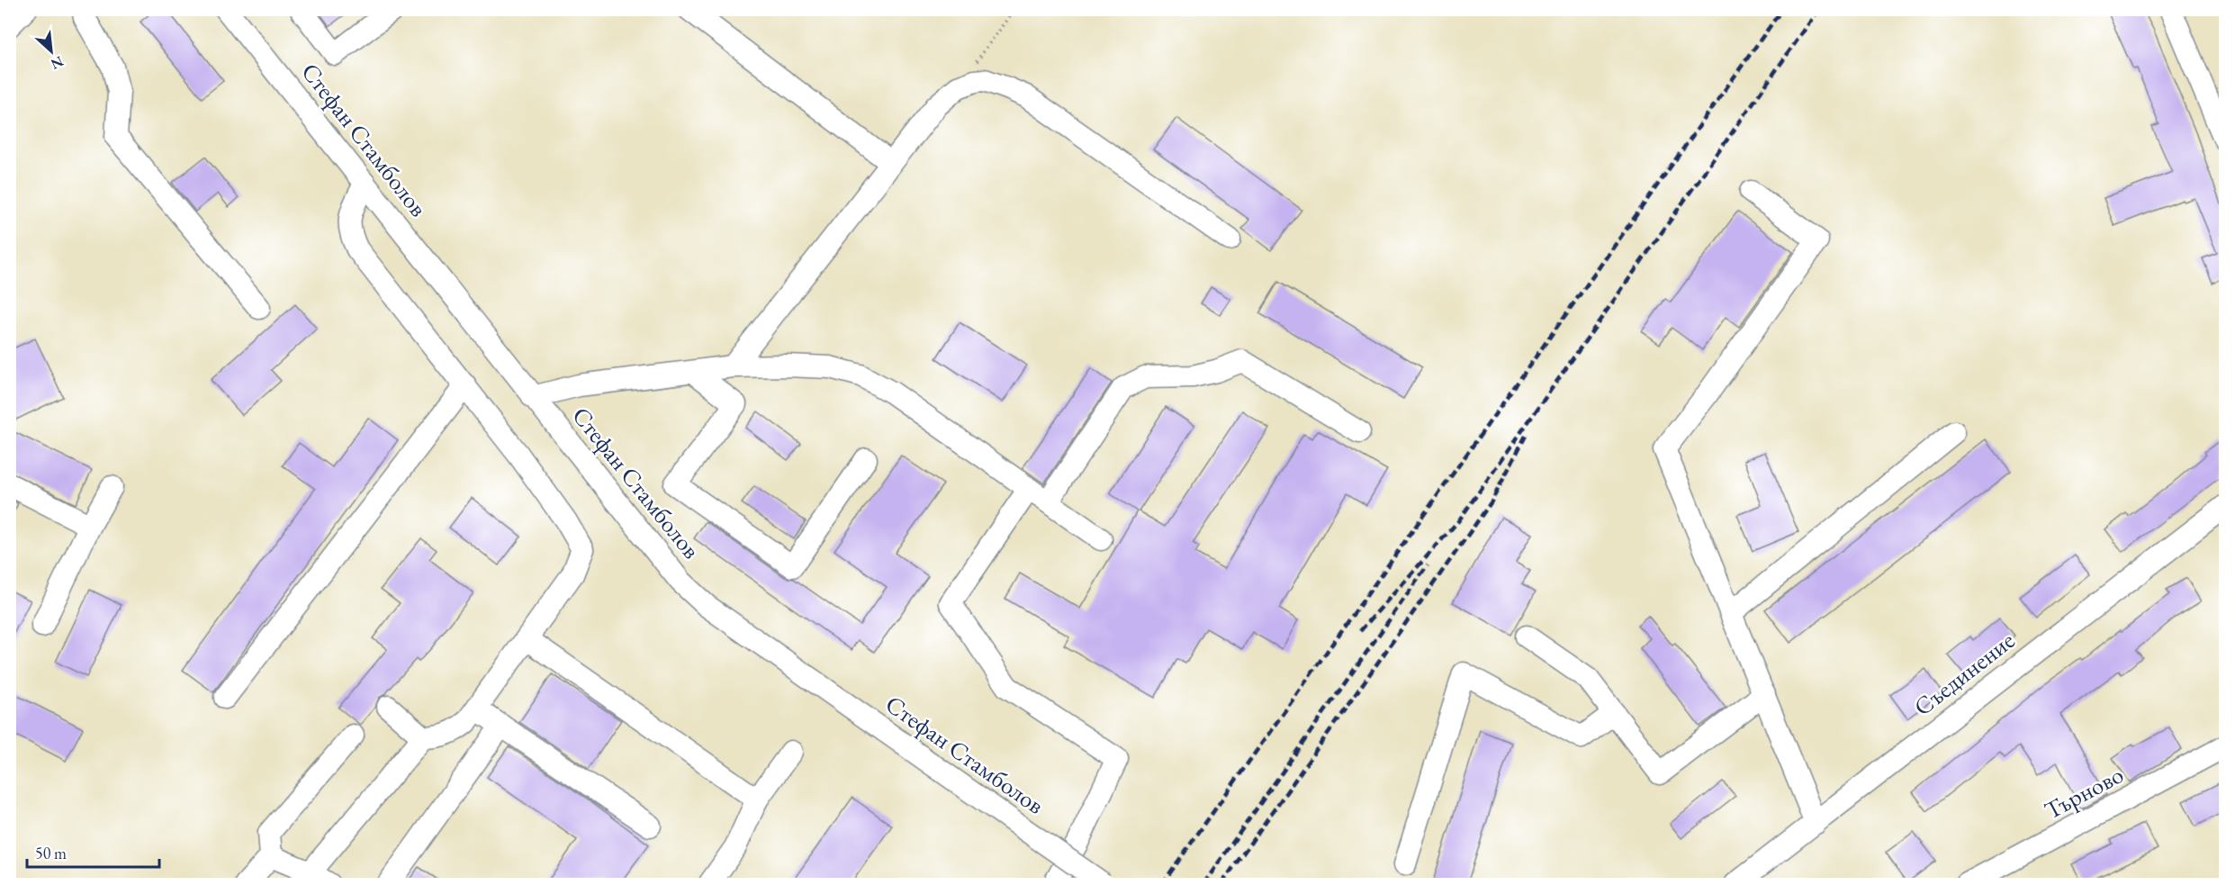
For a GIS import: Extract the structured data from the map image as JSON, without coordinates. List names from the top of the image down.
{
  "streets": {
    "street": ["Стефан Стамболов", "Съединение", "Търново"]
  },
  "scale_bar": "50 m",
  "north": "bottom right"
}
